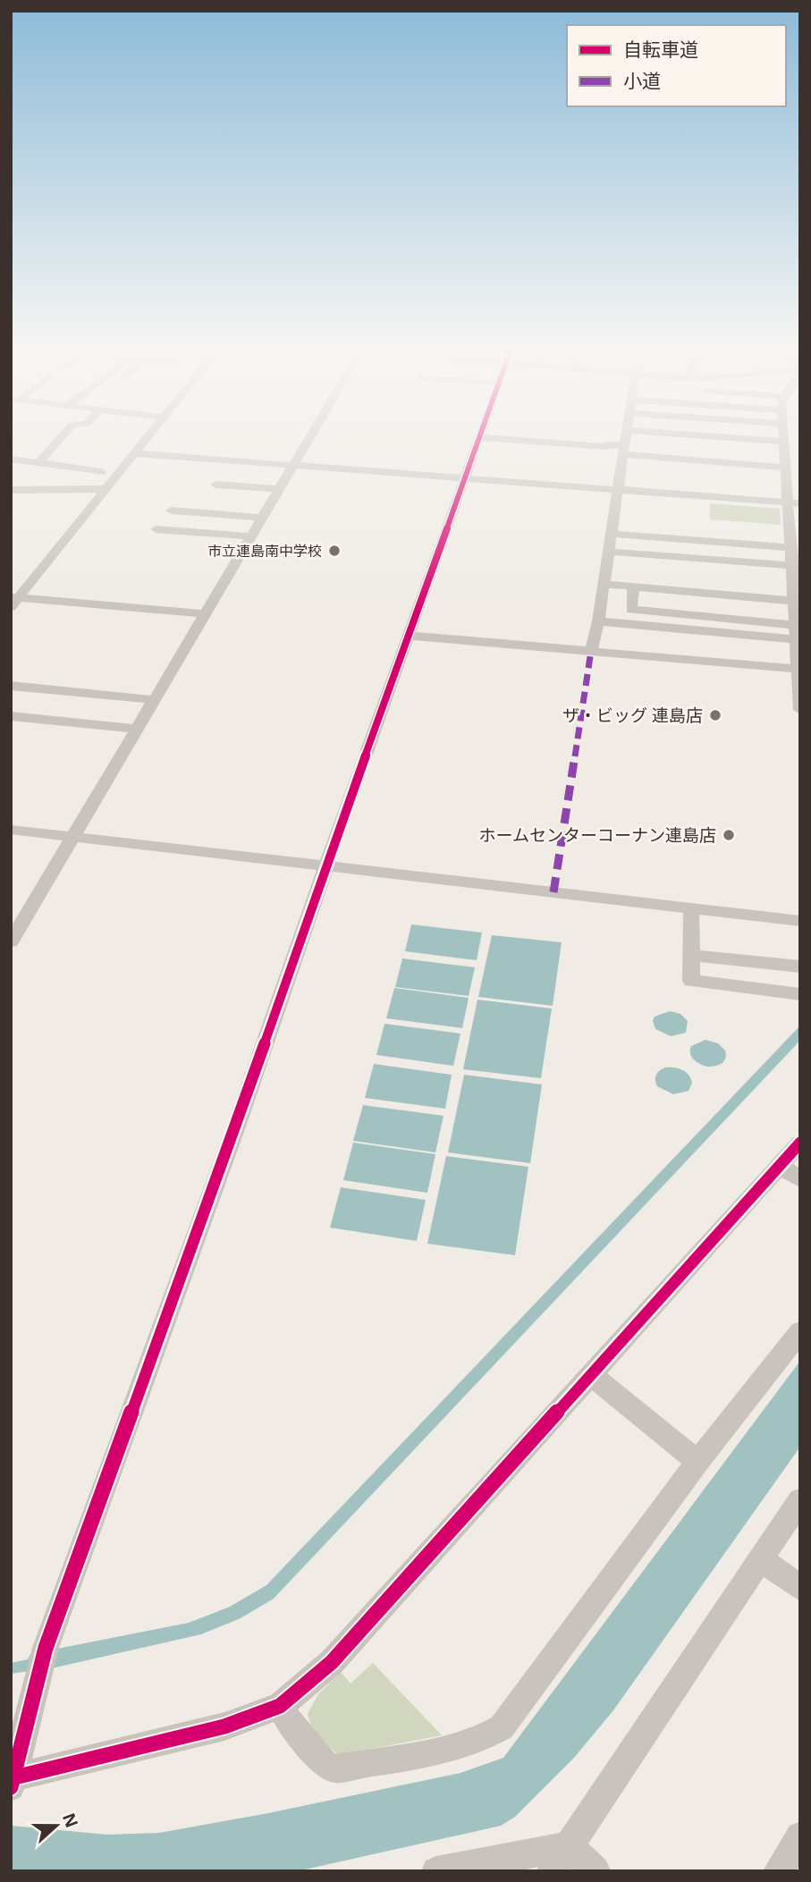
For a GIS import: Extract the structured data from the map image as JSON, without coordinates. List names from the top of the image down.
{
  "places": ["市立連島南中学校", "ザ・ビッグ 連島店", "ホームセンターコーナン連島店"],
  "legend": ["自転車道", "小道"],
  "north": "right"
}
